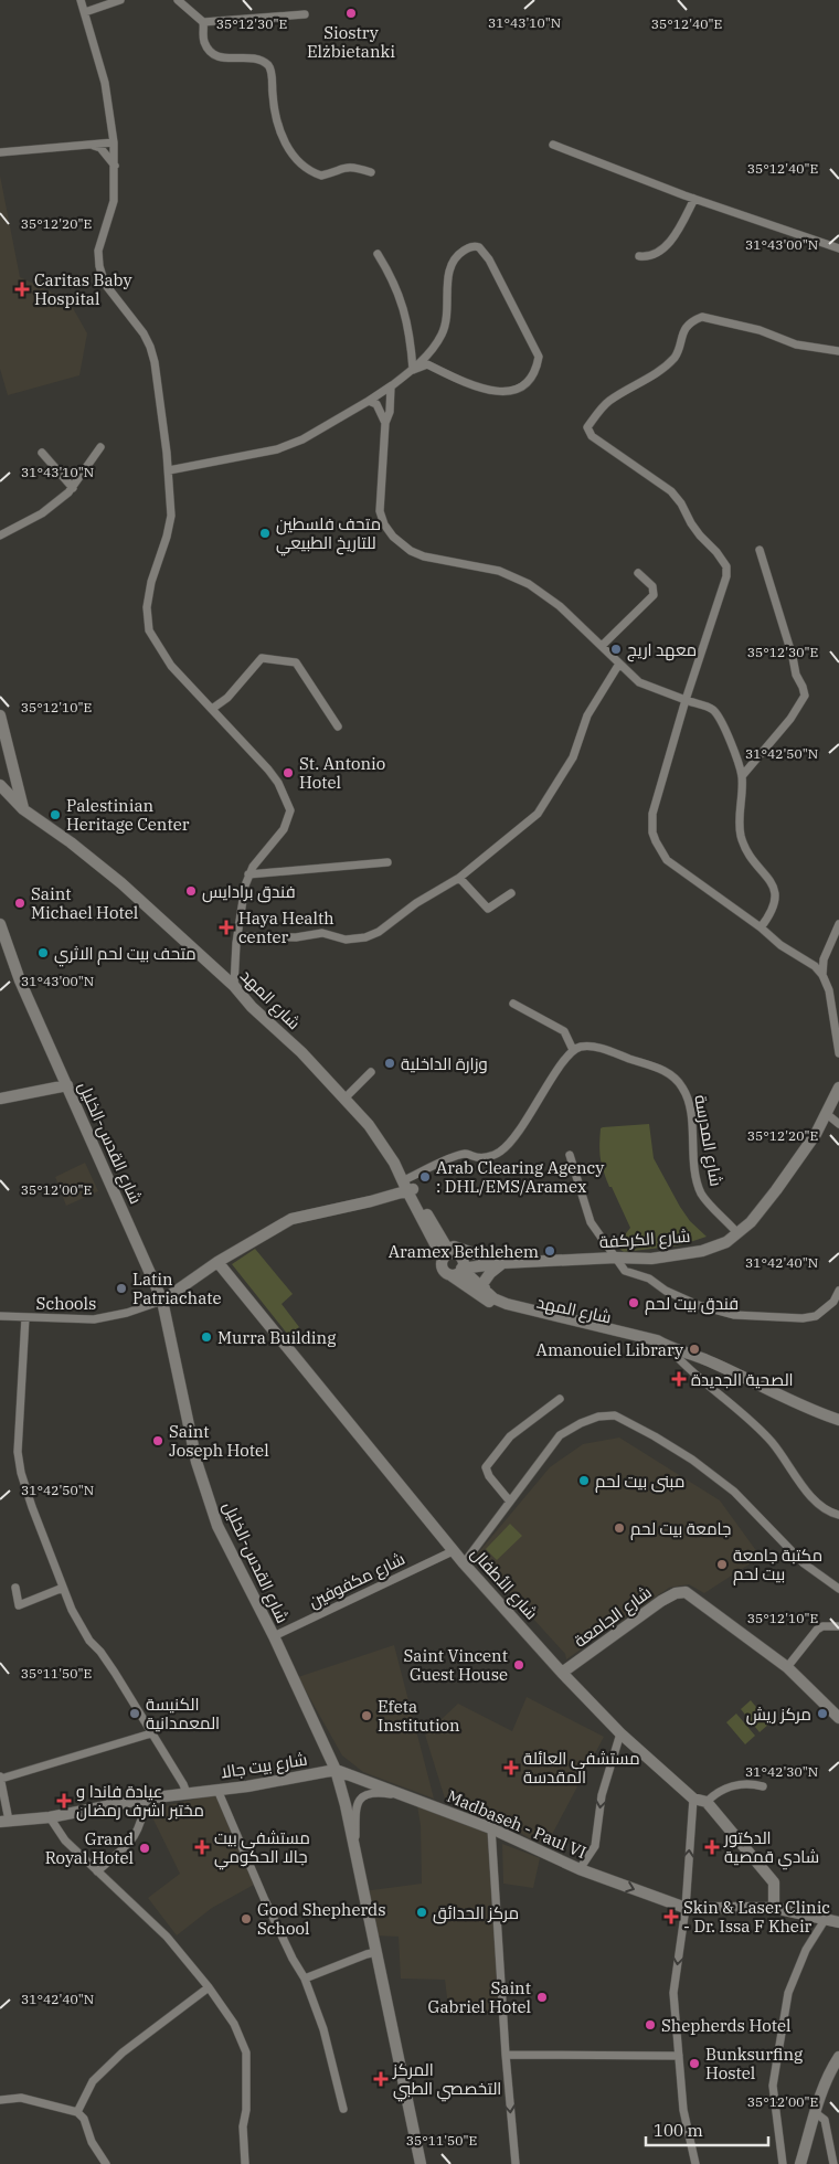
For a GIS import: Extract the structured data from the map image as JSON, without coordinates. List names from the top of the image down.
{
  "streets": {
    "street": [
      "شارع المهد",
      "شارع المدرسة",
      "شارع القدس-الخليل",
      "شارع الكركفة",
      "Schools",
      "شارع مكفوفين",
      "شارع الأطفال",
      "شارع الجامعة",
      "شارع بيت جالا",
      "Madbaseh - Paul VI"
    ]
  },
  "crossings": [
    ["شارع المهد", "شارع الكركفة"],
    ["شارع المدرسة", "شارع الكركفة"],
    ["شارع القدس-الخليل", "Schools"],
    ["شارع القدس-الخليل", "شارع مكفوفين"],
    ["شارع القدس-الخليل", "شارع بيت جالا"],
    ["شارع القدس-الخليل", "Madbaseh - Paul VI"],
    ["شارع مكفوفين", "شارع الأطفال"],
    ["شارع الأطفال", "شارع الجامعة"],
    ["شارع بيت جالا", "Madbaseh - Paul VI"]
  ],
  "places": {
    "other": [
      "Siostry Elżbietanki",
      "متحف فلسطين للتاريخ الطبيعي",
      "معهد اريج",
      "St. Antonio Hotel",
      "Palestinian Heritage Center",
      "فندق برادايس",
      "Saint Michael Hotel",
      "متحف بيت لحم الاثري",
      "وزارة الداخلية",
      "Arab Clearing Agency : DHL/EMS/Aramex",
      "Aramex Bethlehem",
      "Latin Patriachate",
      "فندق بيت لحم",
      "Murra Building",
      "Amanouiel Library",
      "Saint Joseph Hotel",
      "مبنى بيت لحم",
      "جامعة بيت لحم",
      "مكتبة جامعة بيت لحم",
      "Saint Vincent Guest House",
      "الكنيسة المعمدانية",
      "مركز ريش",
      "Efeta Institution",
      "Grand Royal Hotel",
      "مركز الحدائق",
      "Good Shepherds School",
      "Saint Gabriel Hotel",
      "Shepherds Hotel",
      "Bunksurfing Hostel"
    ],
    "health": [
      "Caritas Baby Hospital",
      "Haya Health center",
      "الصحية الجديدة",
      "مستشفى العائلة المقدسة",
      "عيادة فاندا و مختبر اشرف رمضان",
      "مستشفى بيت جالا الحكومي",
      "الدكتور شادي قمصية",
      "Skin & Laser Clinic - Dr. Issa F Kheir",
      "المركز التخصصي الطبي"
    ]
  },
  "scale_bar": "100 m",
  "coordinates": [
    "31°43'10\"N",
    "35°12'30\"E",
    "35°12'40\"E",
    "35°12'20\"E",
    "31°43'00\"N",
    "35°12'10\"E",
    "31°42'50\"N",
    "35°12'00\"E",
    "31°42'40\"N",
    "35°11'50\"E",
    "31°42'30\"N"
  ]
}
